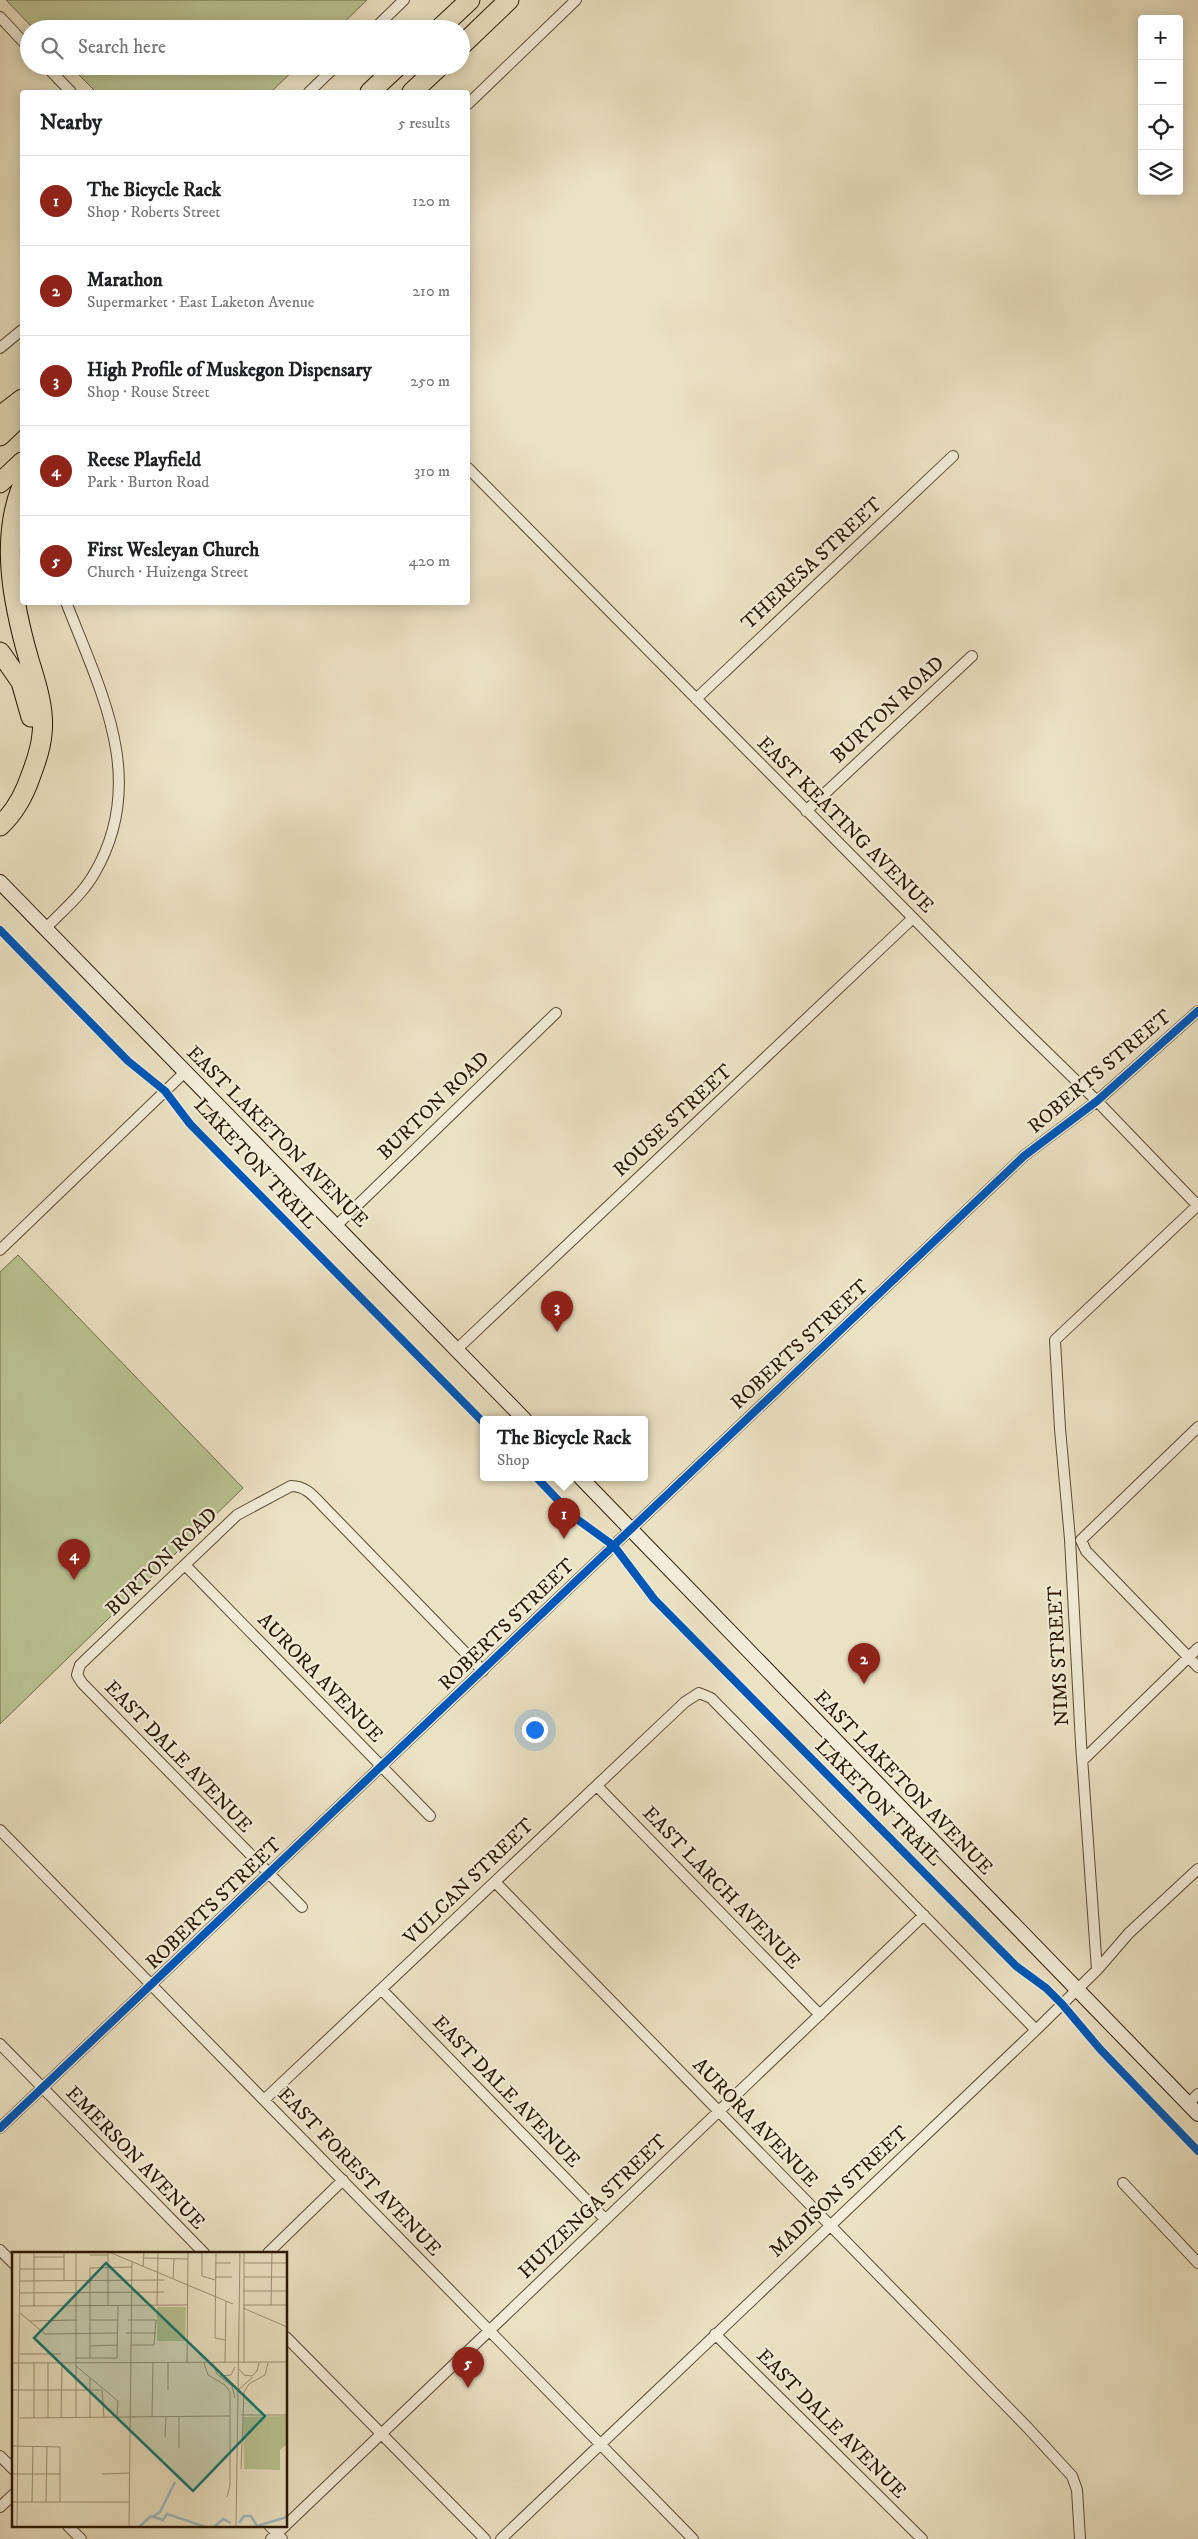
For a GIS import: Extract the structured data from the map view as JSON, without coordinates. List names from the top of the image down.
{
  "streets": {
    "main road": ["EAST LAKETON AVENUE"],
    "street": [
      "THERESA STREET",
      "BURTON ROAD",
      "EAST KEATING AVENUE",
      "ROBERTS STREET",
      "ROUSE STREET",
      "NIMS STREET",
      "AURORA AVENUE",
      "EAST DALE AVENUE",
      "VULCAN STREET",
      "EAST LARCH AVENUE",
      "EMERSON AVENUE",
      "EAST FOREST AVENUE",
      "MADISON STREET",
      "HUIZENGA STREET"
    ],
    "cycle path": ["LAKETON TRAIL"]
  },
  "crossings": [
    ["THERESA STREET", "EAST KEATING AVENUE"],
    ["BURTON ROAD", "EAST KEATING AVENUE"],
    ["BURTON ROAD", "ROBERTS STREET"],
    ["BURTON ROAD", "EAST LAKETON AVENUE"],
    ["BURTON ROAD", "AURORA AVENUE"],
    ["BURTON ROAD", "EAST DALE AVENUE"],
    ["EAST KEATING AVENUE", "ROBERTS STREET"],
    ["EAST KEATING AVENUE", "ROUSE STREET"],
    ["EAST KEATING AVENUE", "NIMS STREET"],
    ["ROBERTS STREET", "EAST LAKETON AVENUE"],
    ["ROBERTS STREET", "AURORA AVENUE"],
    ["ROBERTS STREET", "EAST DALE AVENUE"],
    ["ROBERTS STREET", "EMERSON AVENUE"],
    ["ROBERTS STREET", "EAST FOREST AVENUE"],
    ["ROUSE STREET", "EAST LAKETON AVENUE"],
    ["EAST LAKETON AVENUE", "MADISON STREET"],
    ["NIMS STREET", "MADISON STREET"],
    ["AURORA AVENUE", "VULCAN STREET"],
    ["AURORA AVENUE", "MADISON STREET"],
    ["AURORA AVENUE", "HUIZENGA STREET"],
    ["EAST DALE AVENUE", "VULCAN STREET"],
    ["EAST DALE AVENUE", "MADISON STREET"],
    ["EAST DALE AVENUE", "HUIZENGA STREET"],
    ["VULCAN STREET", "EAST LARCH AVENUE"],
    ["VULCAN STREET", "EAST FOREST AVENUE"],
    ["VULCAN STREET", "HUIZENGA STREET"],
    ["EAST LARCH AVENUE", "HUIZENGA STREET"],
    ["EAST FOREST AVENUE", "MADISON STREET"],
    ["EAST FOREST AVENUE", "HUIZENGA STREET"]
  ],
  "page": {
    "map_buttons": ["+", "−"],
    "search": "Search here",
    "heading": ["Nearby", "5 results"],
    "list": [
      {
        "mark": "1",
        "name": "The Bicycle Rack",
        "note": "Shop · Roberts Street",
        "value": "120 m"
      },
      {
        "mark": "2",
        "name": "Marathon",
        "note": "Supermarket · East Laketon Avenue",
        "value": "210 m"
      },
      {
        "mark": "3",
        "name": "High Profile of Muskegon Dispensary",
        "note": "Shop · Rouse Street",
        "value": "250 m"
      },
      {
        "mark": "4",
        "name": "Reese Playfield",
        "note": "Park · Burton Road",
        "value": "310 m"
      },
      {
        "mark": "5",
        "name": "First Wesleyan Church",
        "note": "Church · Huizenga Street",
        "value": "420 m"
      }
    ],
    "pins": [
      "3",
      "1",
      "4",
      "2",
      "5"
    ],
    "popup": ["The Bicycle Rack", "Shop"]
  }
}
